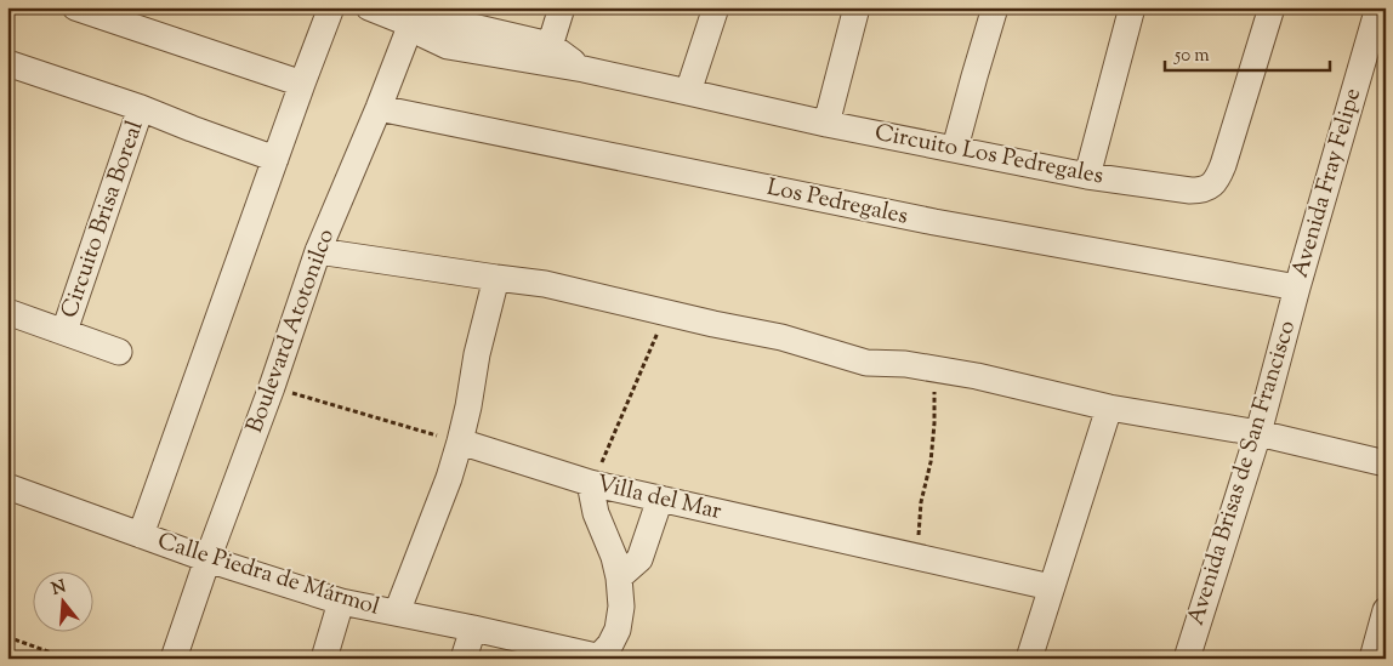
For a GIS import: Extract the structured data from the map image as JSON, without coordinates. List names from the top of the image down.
{
  "streets": {
    "street": [
      "Circuito Los Pedregales",
      "Avenida Fray Felipe",
      "Los Pedregales",
      "Circuito Brisa Boreal",
      "Boulevard Atotonilco",
      "Avenida Brisas de San Francisco",
      "Villa del Mar",
      "Calle Piedra de Mármol"
    ]
  },
  "crossings": [
    ["Circuito Los Pedregales", "Boulevard Atotonilco"],
    ["Avenida Fray Felipe", "Los Pedregales"],
    ["Avenida Fray Felipe", "Avenida Brisas de San Francisco"],
    ["Los Pedregales", "Boulevard Atotonilco"],
    ["Los Pedregales", "Avenida Brisas de San Francisco"],
    ["Boulevard Atotonilco", "Calle Piedra de Mármol"]
  ],
  "scale_bar": "50 m",
  "north": "top"
}
